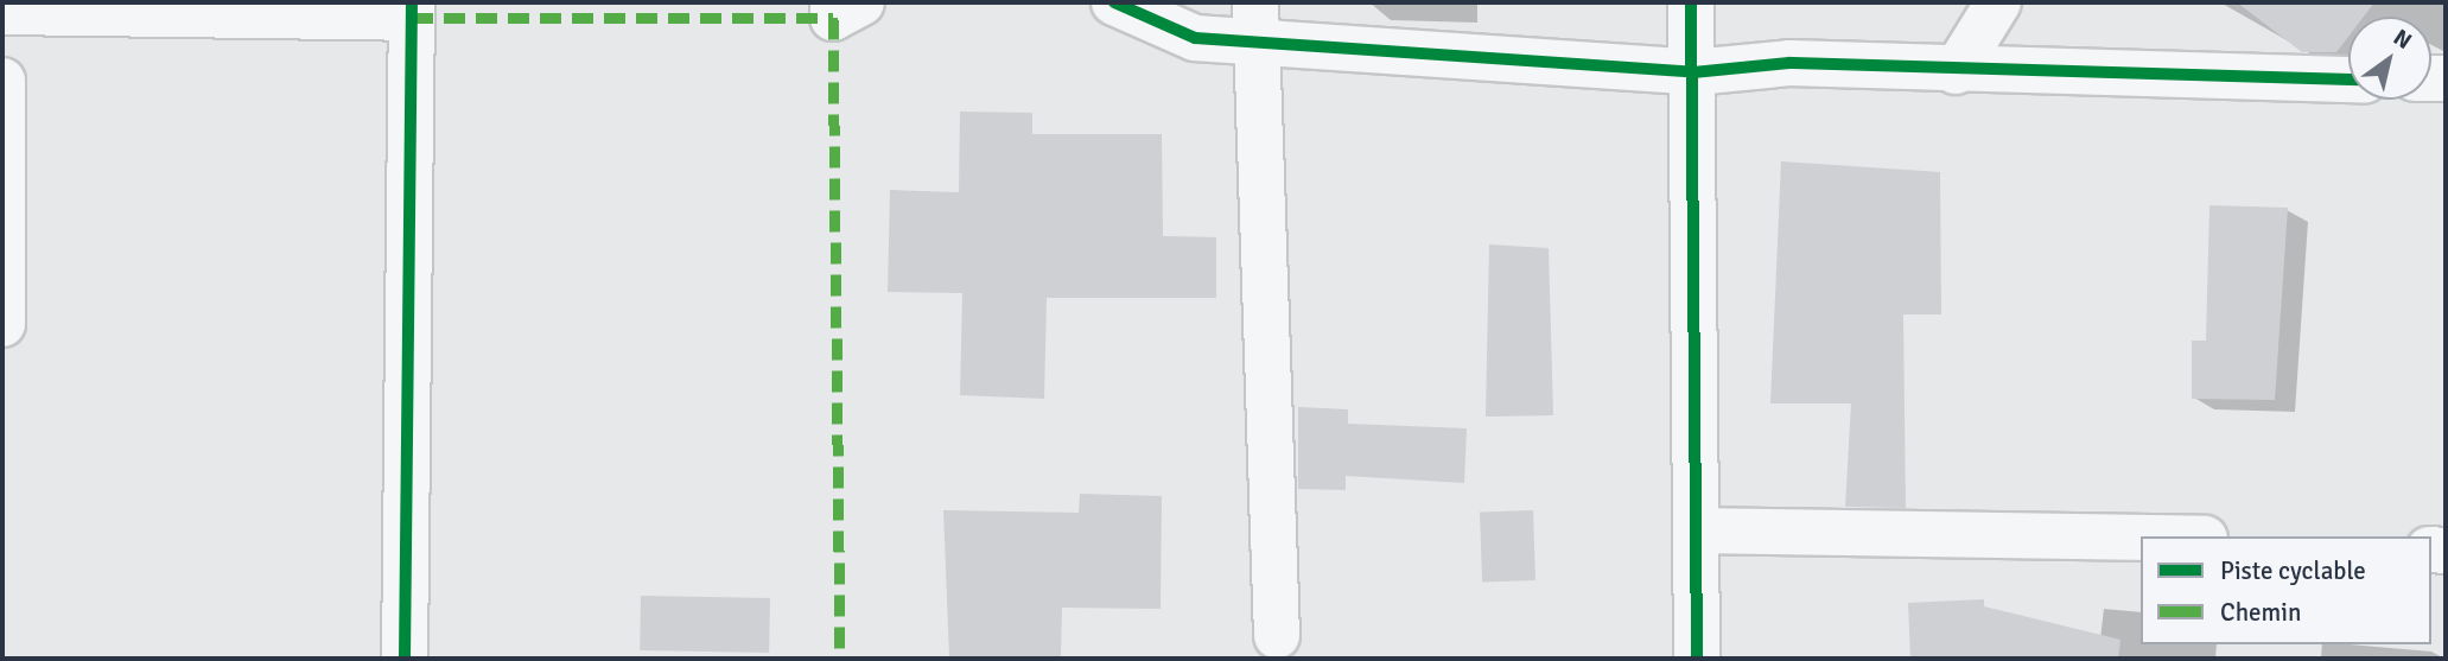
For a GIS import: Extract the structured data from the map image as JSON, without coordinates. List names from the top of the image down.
{
  "legend": ["Piste cyclable", "Chemin"],
  "north": "top right"
}
